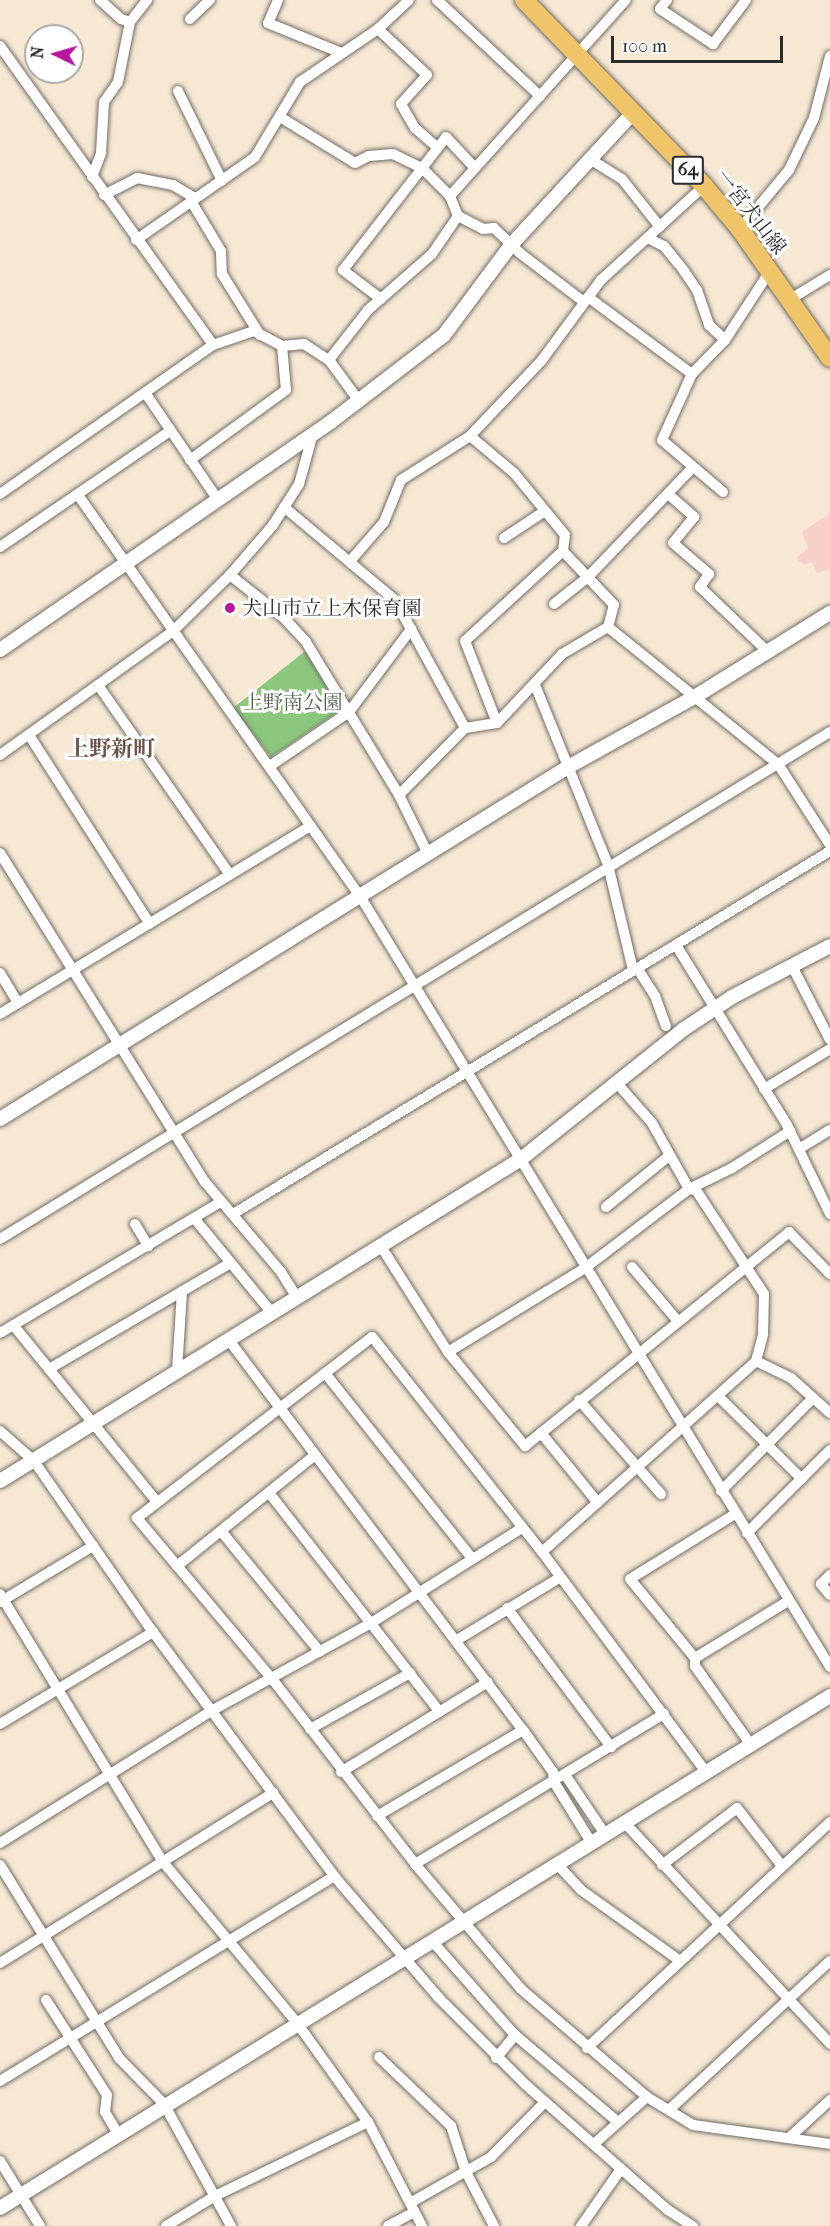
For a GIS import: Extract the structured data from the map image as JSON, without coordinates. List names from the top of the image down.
{
  "streets": {
    "main road": ["64", "一宮犬山線"]
  },
  "districts": ["上野新町"],
  "parks": ["上野南公園"],
  "places": ["犬山市立上木保育園"],
  "scale_bar": "100 m",
  "north": "left"
}
